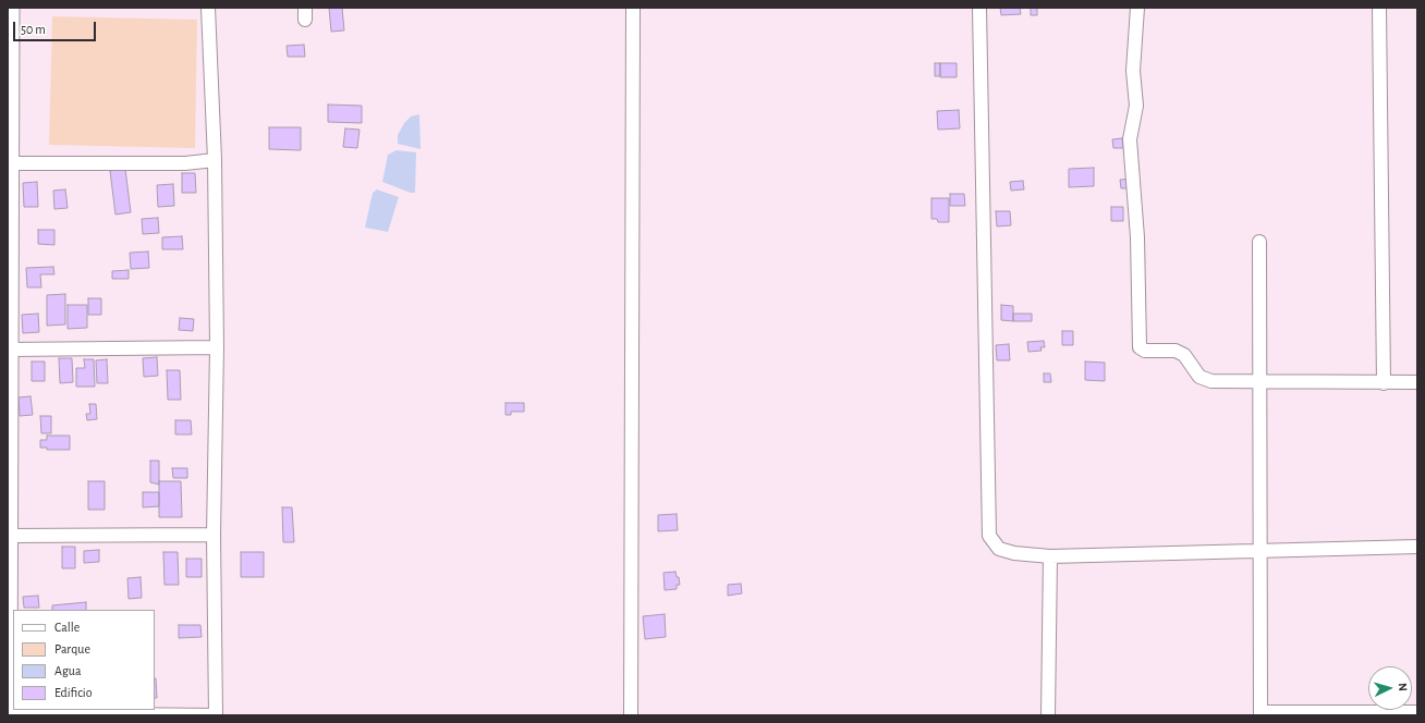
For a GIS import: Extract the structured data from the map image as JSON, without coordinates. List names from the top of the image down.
{
  "legend": [
    "Calle",
    "Parque",
    "Agua",
    "Edificio"
  ],
  "scale_bar": "50 m",
  "north": "right"
}
